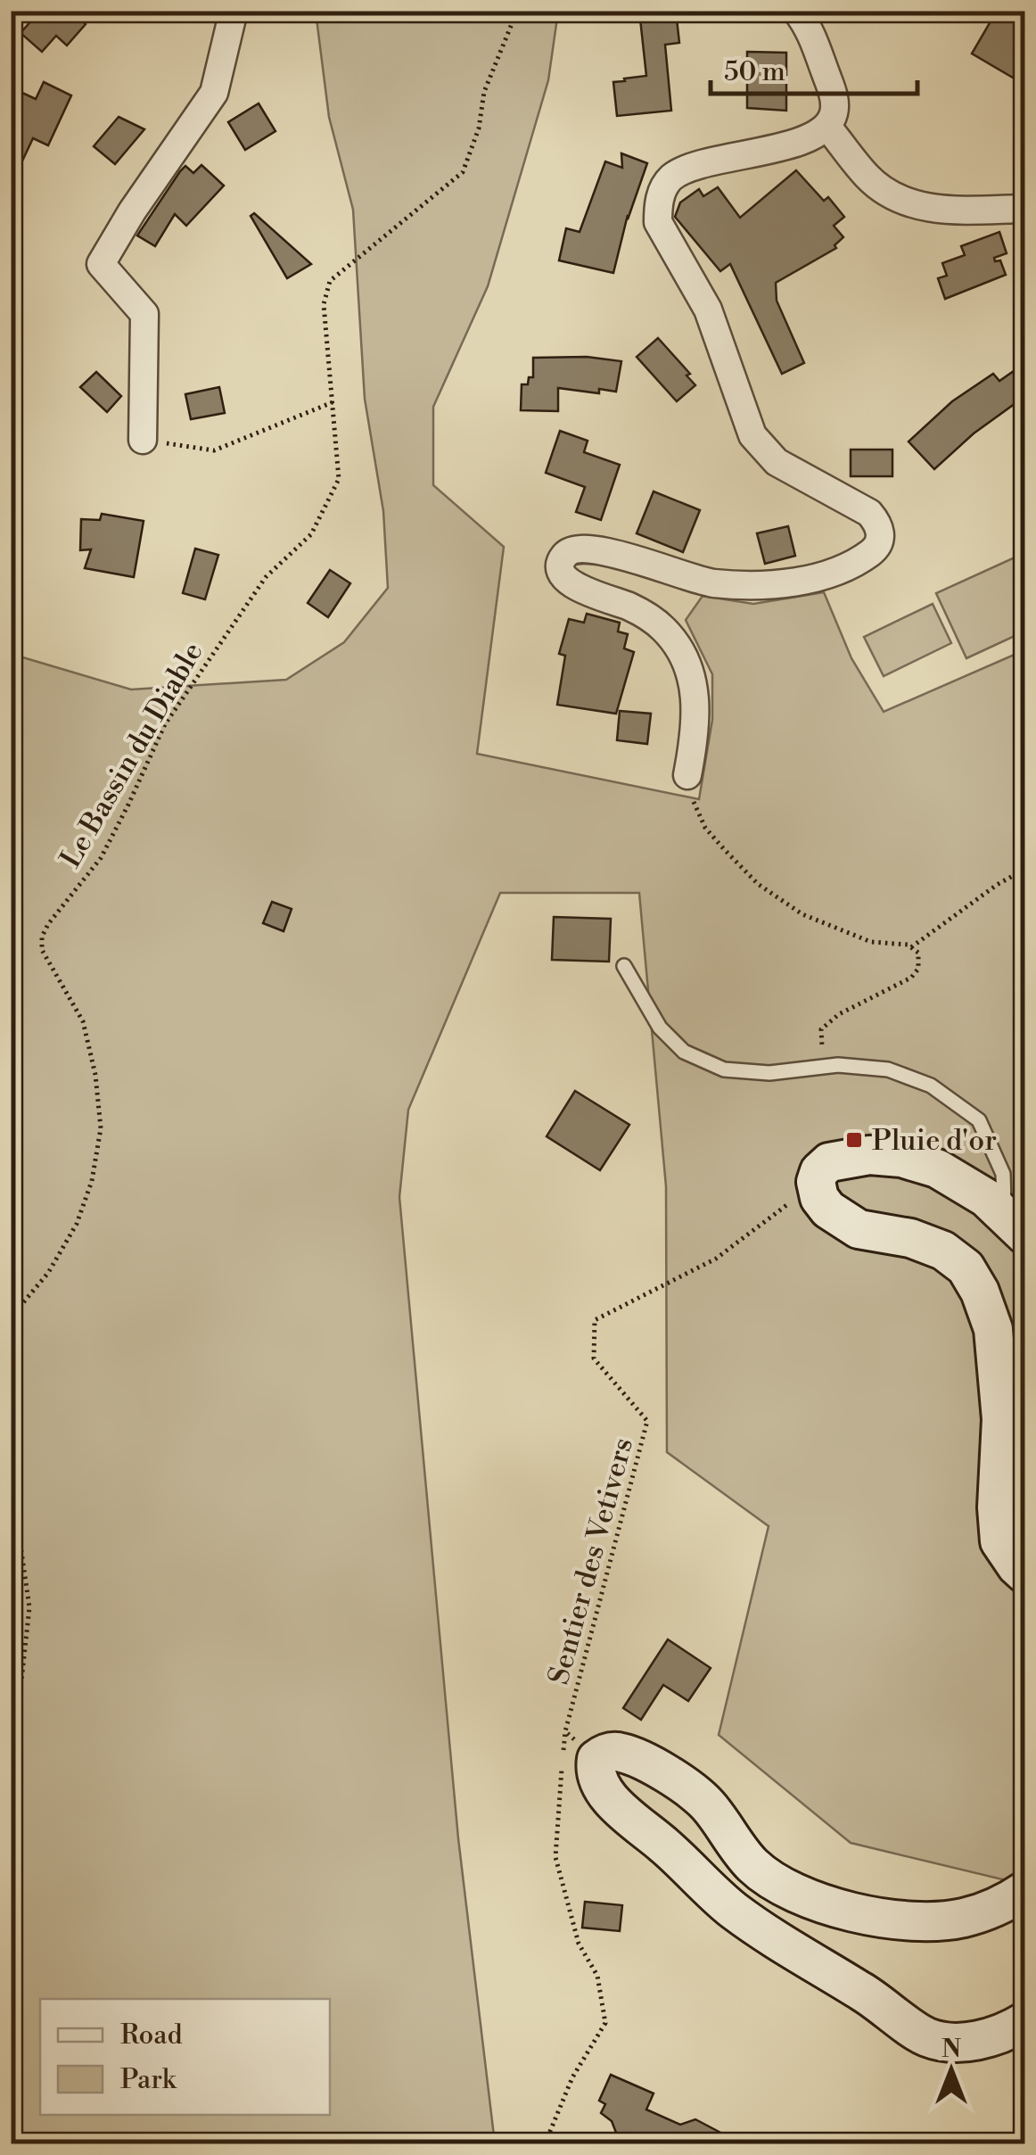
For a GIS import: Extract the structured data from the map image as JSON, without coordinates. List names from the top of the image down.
{
  "streets": {
    "path": ["Le Bassin du Diable", "Sentier des Vetivers"]
  },
  "places": {
    "transit": ["Pluie d'or"]
  },
  "legend": ["Road", "Park"],
  "scale_bar": "50 m",
  "north": "top"
}
